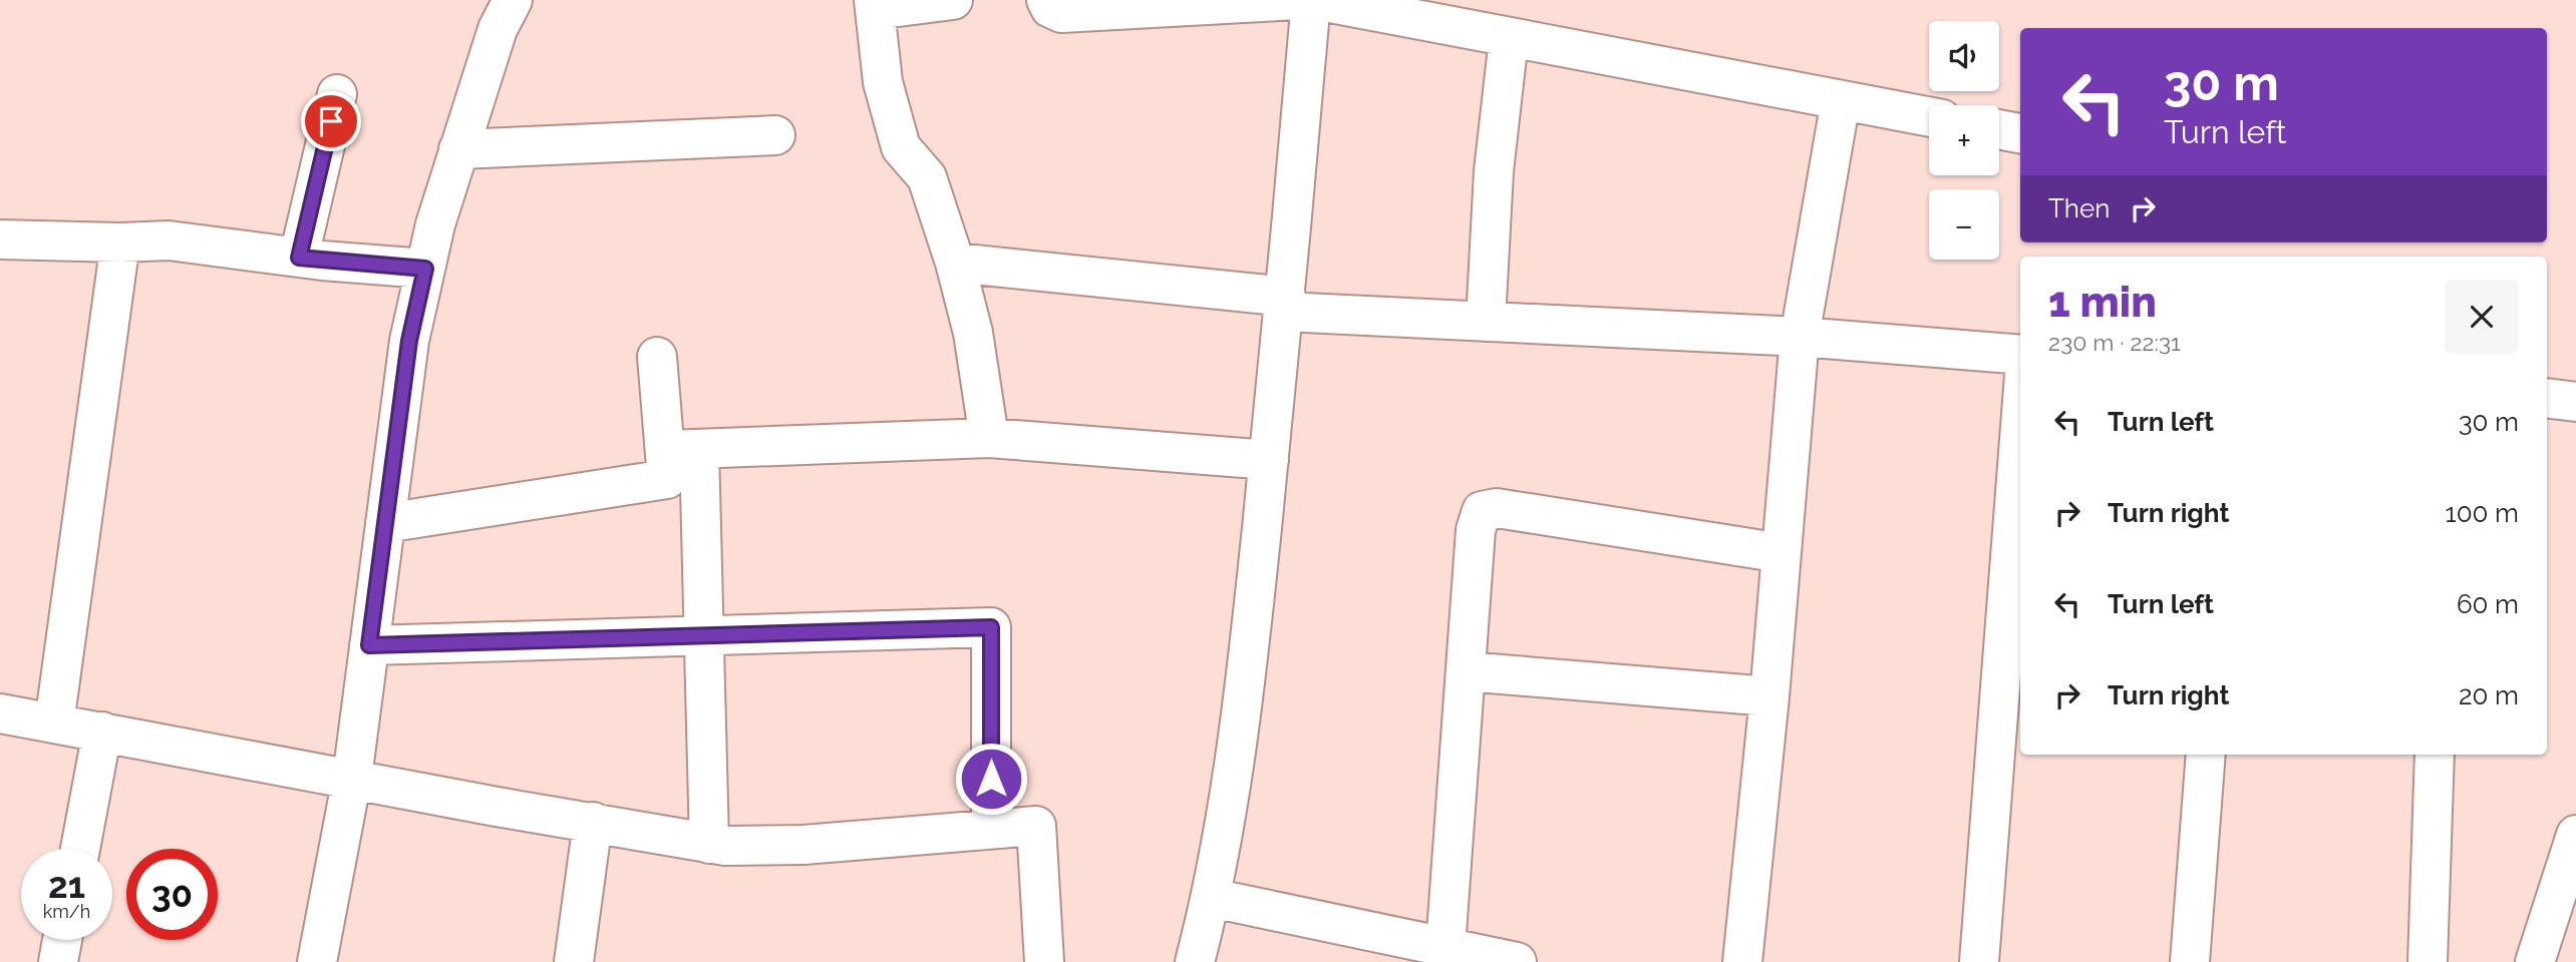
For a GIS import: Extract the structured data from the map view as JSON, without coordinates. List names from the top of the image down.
{
  "page": {
    "map_buttons": ["+", "−"],
    "turn": ["30 m", "Turn left"],
    "then": "Then",
    "heading": ["1 min", "230 m · 22:31"],
    "list": [
      {
        "name": "Turn left",
        "value": "30 m"
      },
      {
        "name": "Turn right",
        "value": "100 m"
      },
      {
        "name": "Turn left",
        "value": "60 m"
      },
      {
        "name": "Turn right",
        "value": "20 m"
      }
    ],
    "speed": "21 km/h",
    "limit": "30"
  }
}
